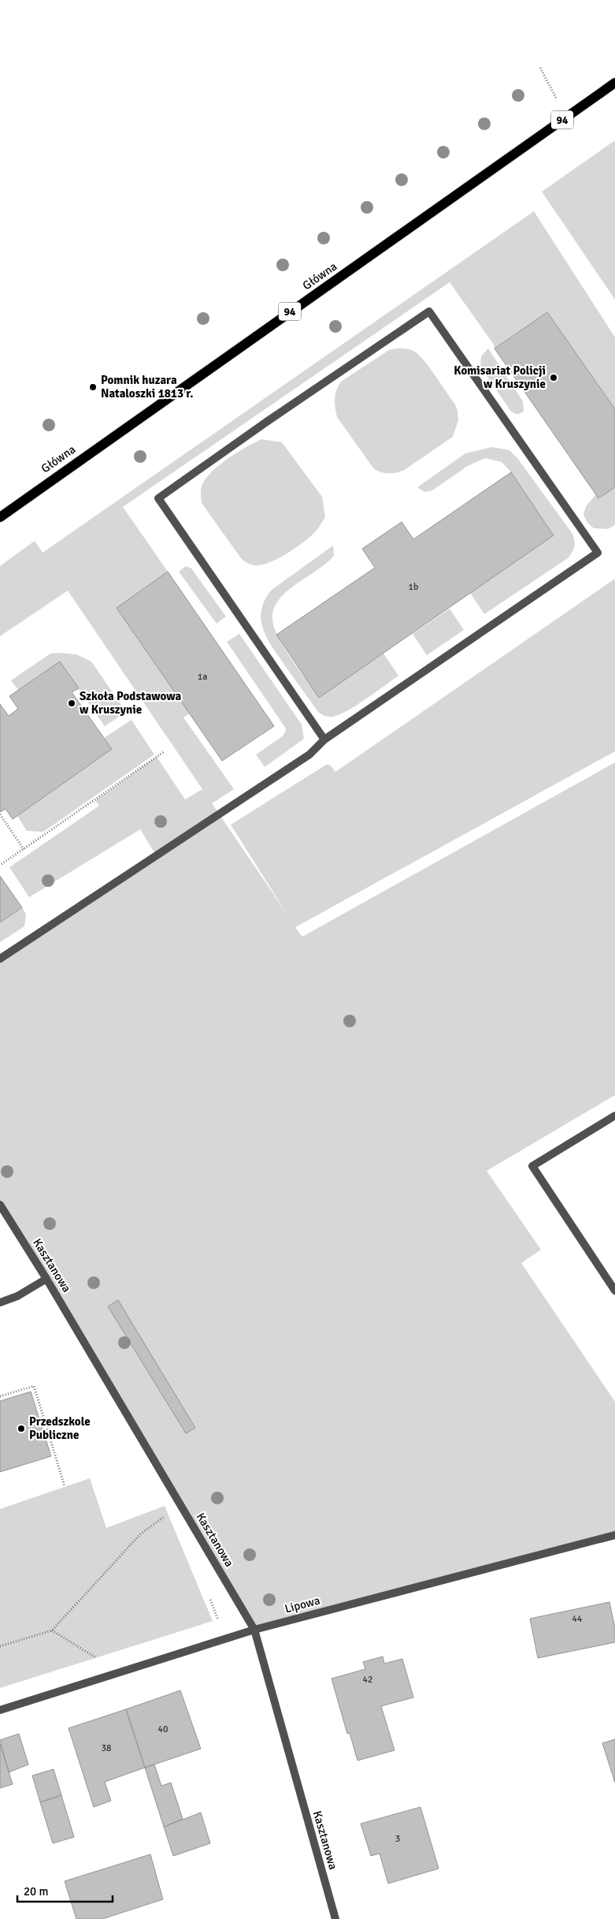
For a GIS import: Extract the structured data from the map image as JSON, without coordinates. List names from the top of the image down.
{
  "streets": {
    "main road": ["94", "Główna"],
    "street": ["Kasztanowa", "Lipowa"]
  },
  "crossings": [
    ["Kasztanowa", "Lipowa"]
  ],
  "places": [
    "Komisariat Policji w Kruszynie",
    "Pomnik huzara Nataloszki 1813 r.",
    "Szkoła Podstawowa w Kruszynie",
    "Przedszkole Publiczne"
  ],
  "house_numbers": [
    "1b",
    "1a",
    "44",
    "42",
    "40",
    "38",
    "3"
  ],
  "scale_bar": "20 m"
}
